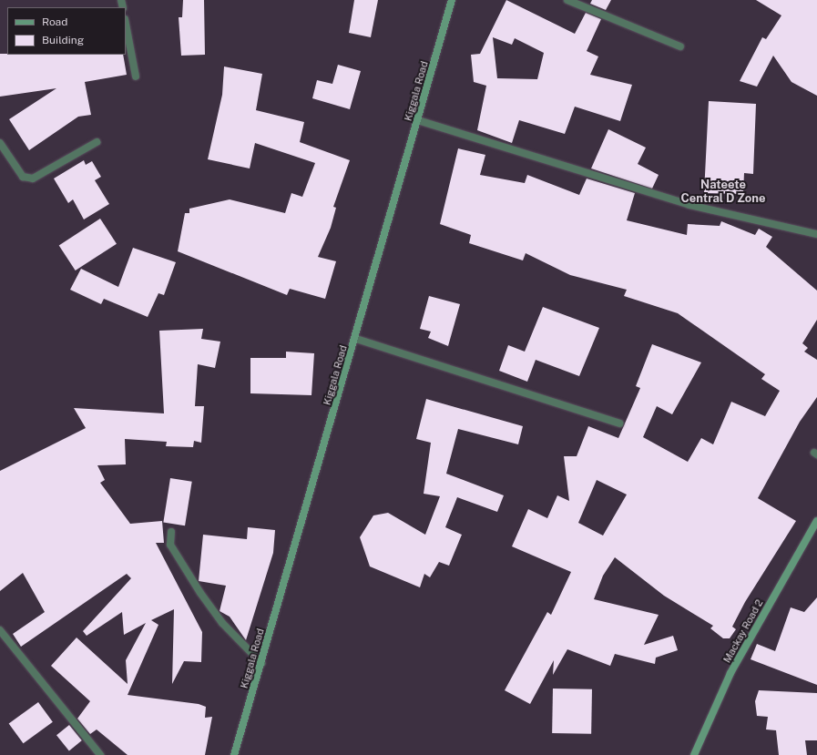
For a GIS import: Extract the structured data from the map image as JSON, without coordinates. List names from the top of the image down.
{
  "streets": {
    "street": ["Kiggala Road", "Mackay Road 2"]
  },
  "districts": ["Nateete Central D Zone"],
  "legend": ["Road", "Building"]
}
